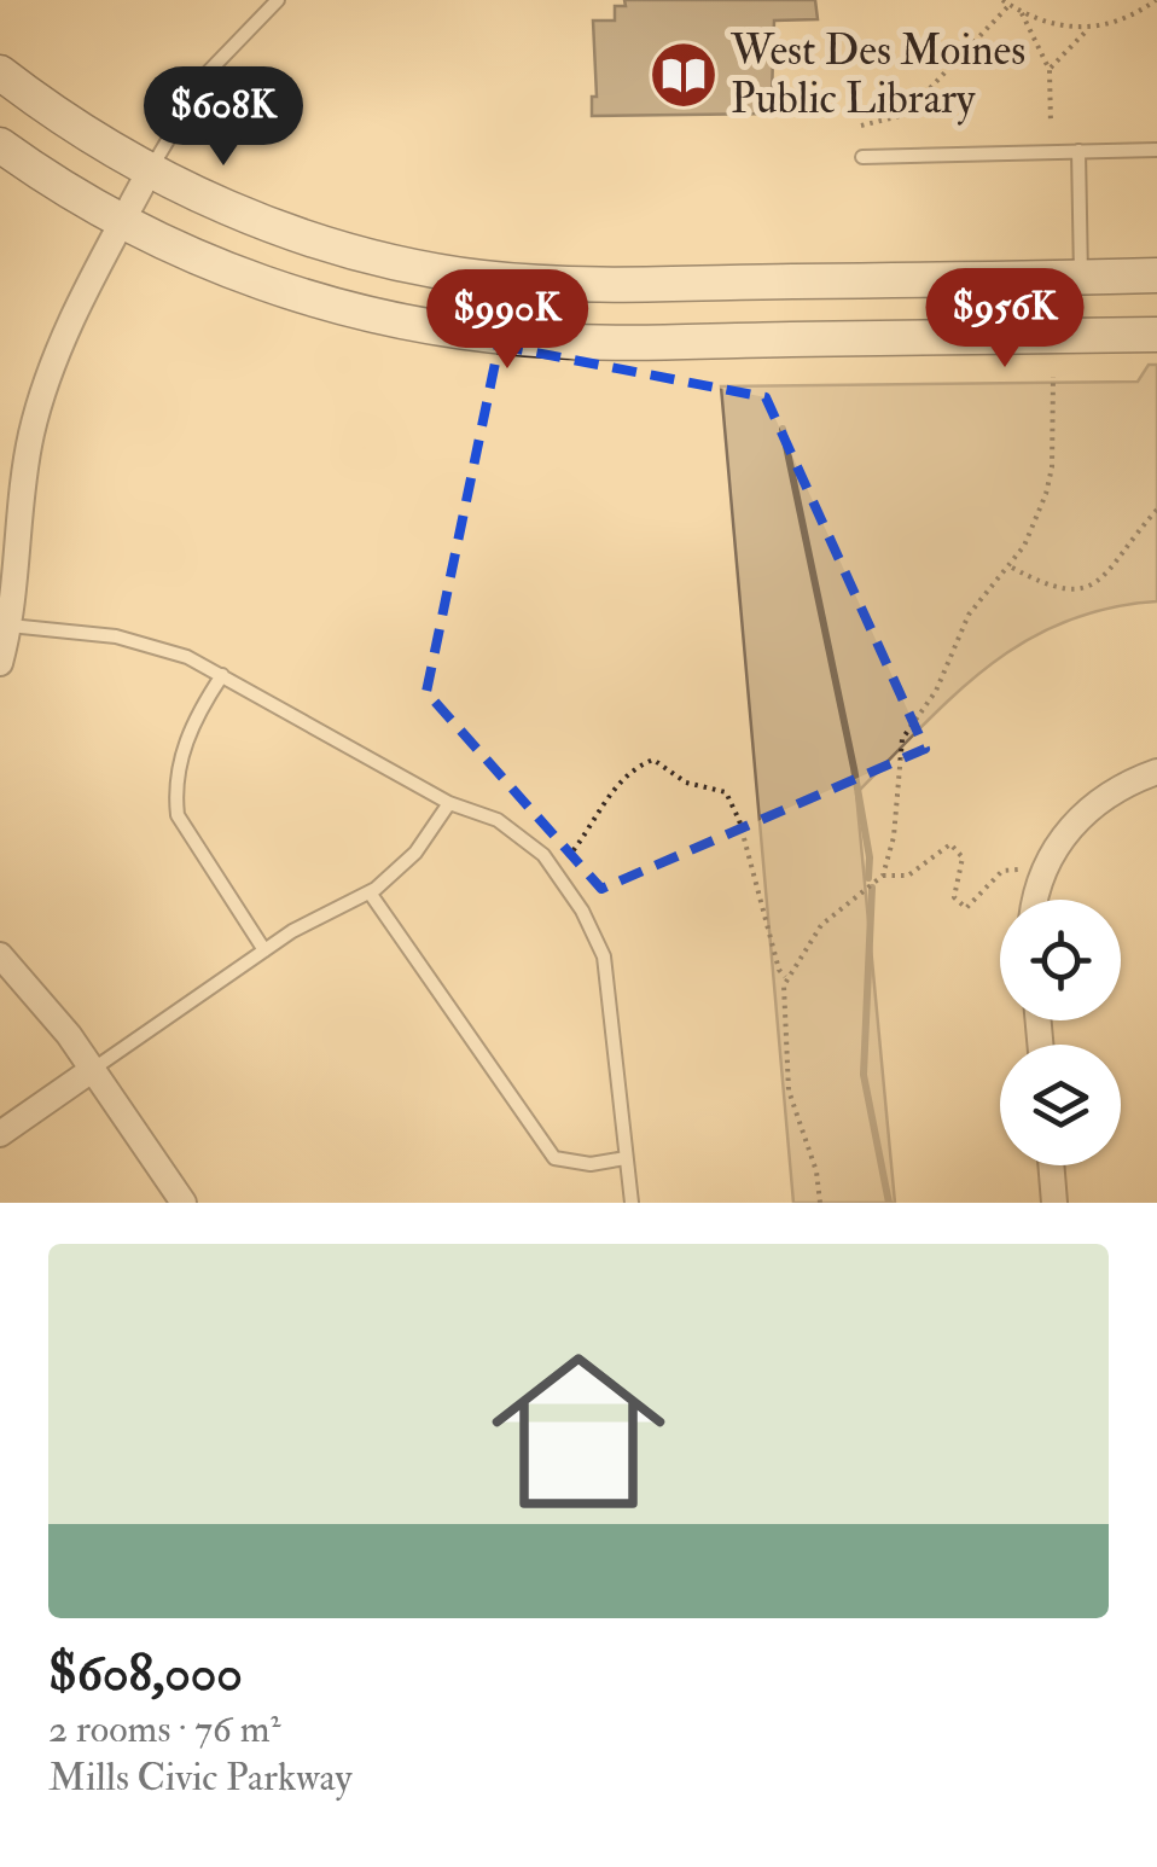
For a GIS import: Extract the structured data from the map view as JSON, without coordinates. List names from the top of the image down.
{
  "places": {
    "library": ["West Des Moines Public Library"]
  },
  "page": {
    "price": ["$608K", "$956K", "$990K"],
    "list": [
      {
        "name": "$608,000",
        "note": "2 rooms · 76 m² · Mills Civic Parkway"
      }
    ]
  }
}
